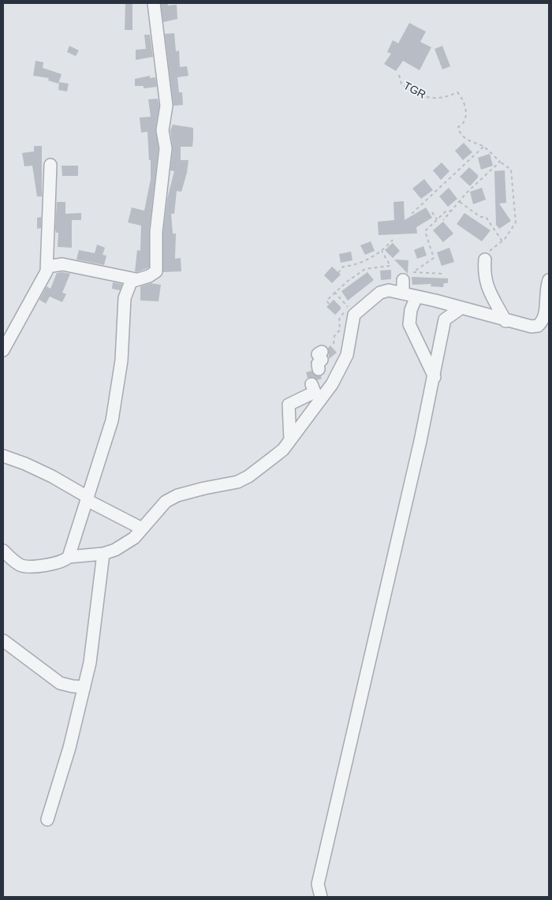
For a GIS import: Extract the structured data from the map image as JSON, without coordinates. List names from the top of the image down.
{
  "streets": {
    "path": ["TGR"]
  }
}
